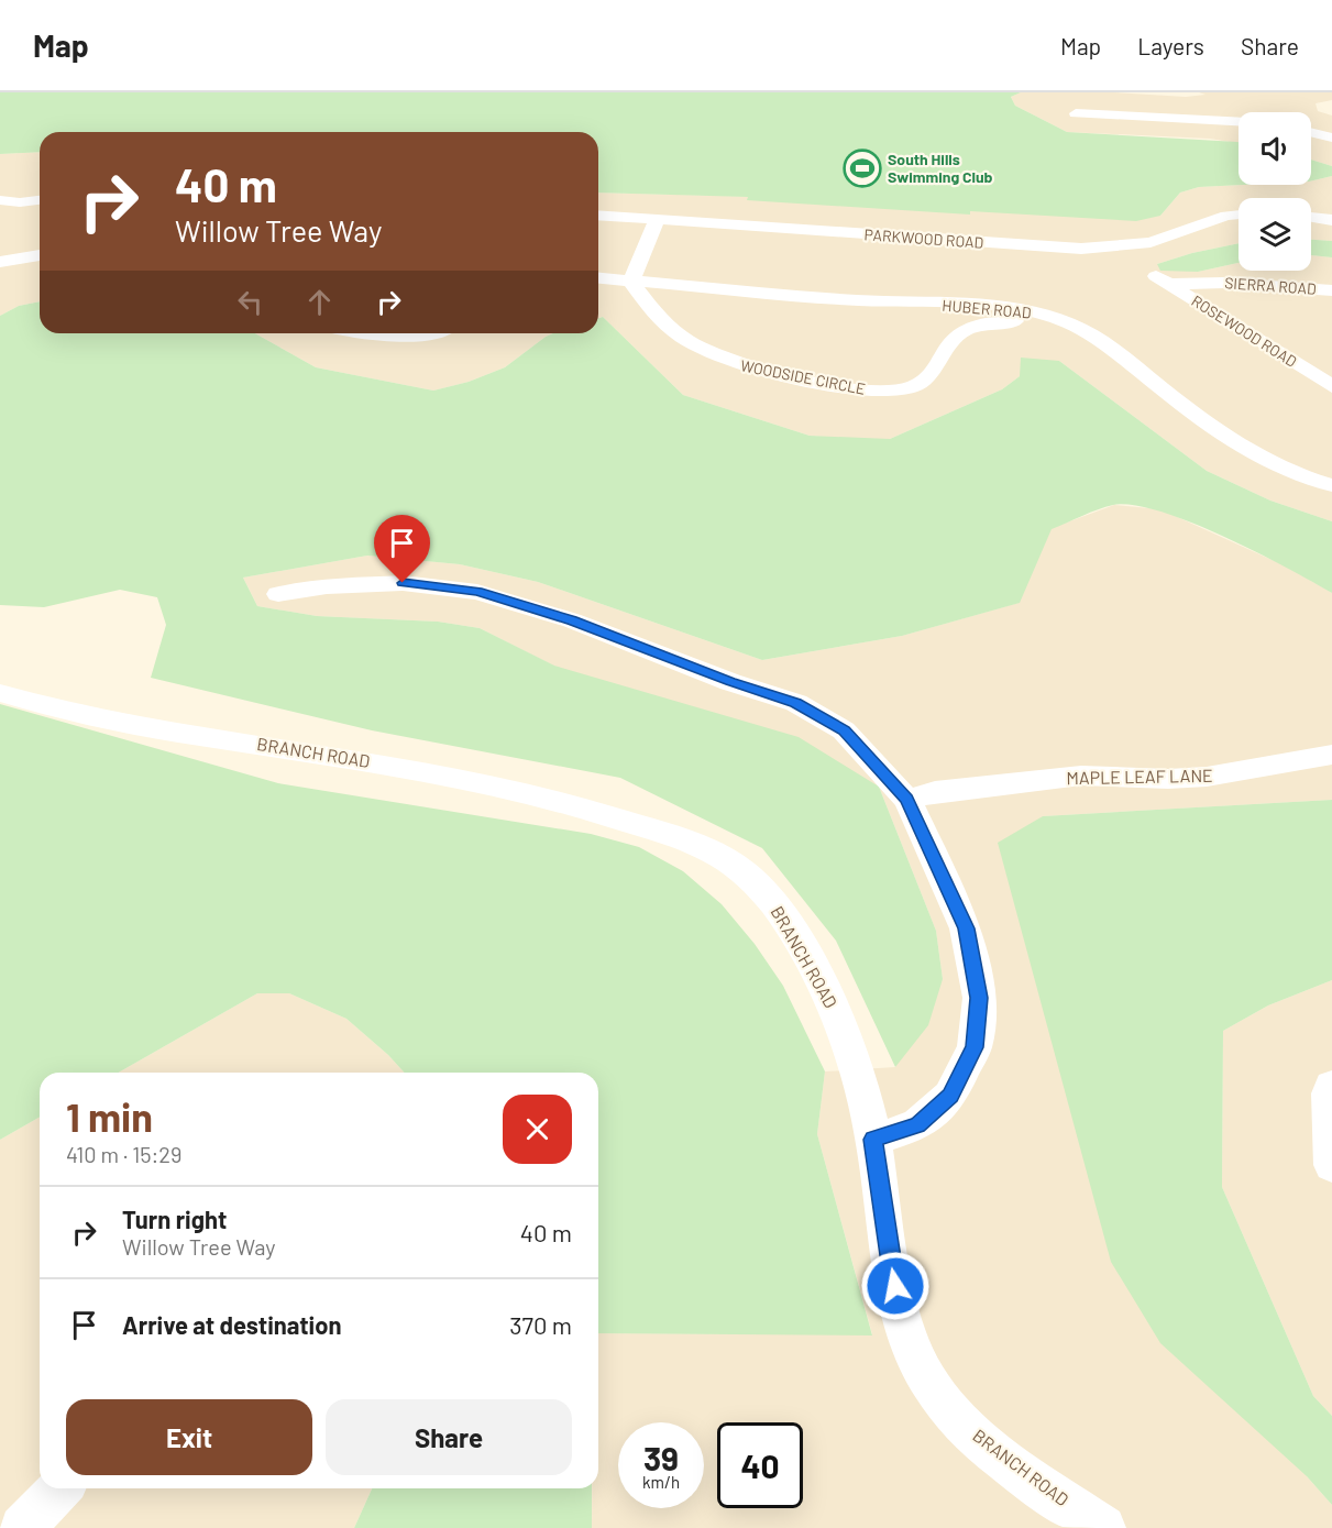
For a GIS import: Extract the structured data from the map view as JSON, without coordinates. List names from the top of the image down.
{
  "streets": {
    "street": [
      "PARKWOOD ROAD",
      "SIERRA ROAD",
      "HUBER ROAD",
      "ROSEWOOD ROAD",
      "WOODSIDE CIRCLE",
      "BRANCH ROAD",
      "MAPLE LEAF LANE"
    ]
  },
  "crossings": [
    ["SIERRA ROAD", "ROSEWOOD ROAD"],
    ["HUBER ROAD", "WOODSIDE CIRCLE"]
  ],
  "places": {
    "sports": ["South Hills Swimming Club"]
  },
  "page": {
    "header": "Map",
    "nav": ["Map", "Layers", "Share"],
    "turn": ["40 m", "Willow Tree Way"],
    "heading": ["1 min", "410 m · 15:29"],
    "list": [
      {
        "name": "Turn right",
        "note": "Willow Tree Way",
        "value": "40 m"
      },
      {
        "name": "Arrive at destination",
        "value": "370 m"
      }
    ],
    "buttons": ["Exit", "Share"],
    "speed": "39 km/h",
    "limit": "40"
  }
}
